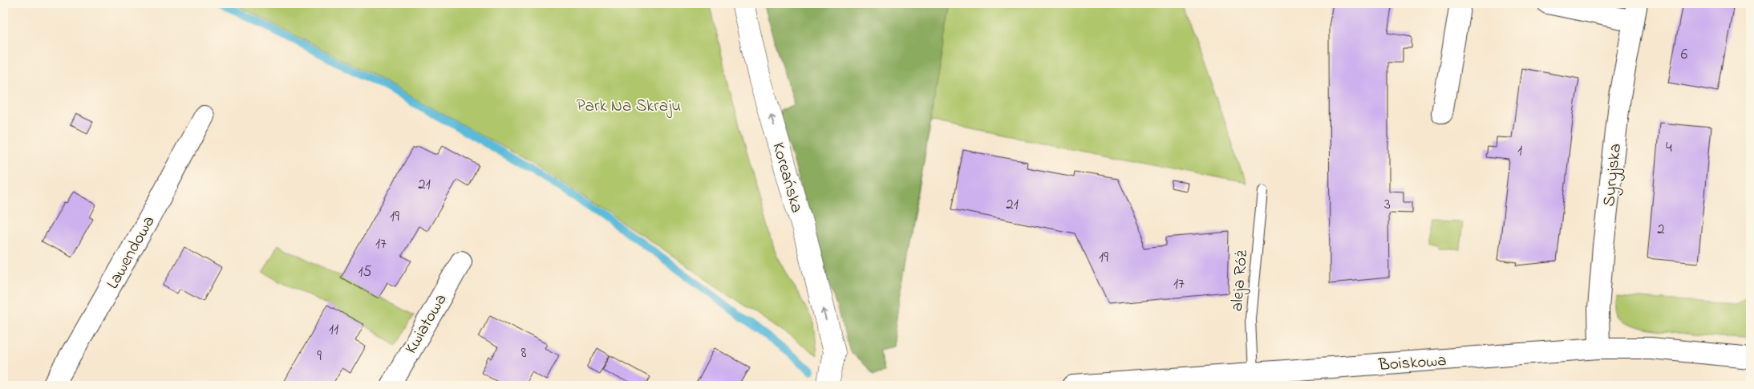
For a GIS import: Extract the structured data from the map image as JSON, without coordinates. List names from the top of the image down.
{
  "streets": {
    "street": [
      "Syryjska",
      "Koreańska",
      "Lawendowa",
      "Kwiatowa",
      "Boiskowa"
    ],
    "lane": ["aleja Róż"]
  },
  "crossings": [
    ["Syryjska", "Boiskowa"],
    ["aleja Róż", "Boiskowa"]
  ],
  "one_way": ["Koreańska"],
  "parks": ["Park Na Skraju"],
  "house_numbers": [
    "6",
    "4",
    "1",
    "21",
    "21",
    "3",
    "19",
    "2",
    "17",
    "19",
    "15",
    "17",
    "11",
    "8",
    "9"
  ]
}
